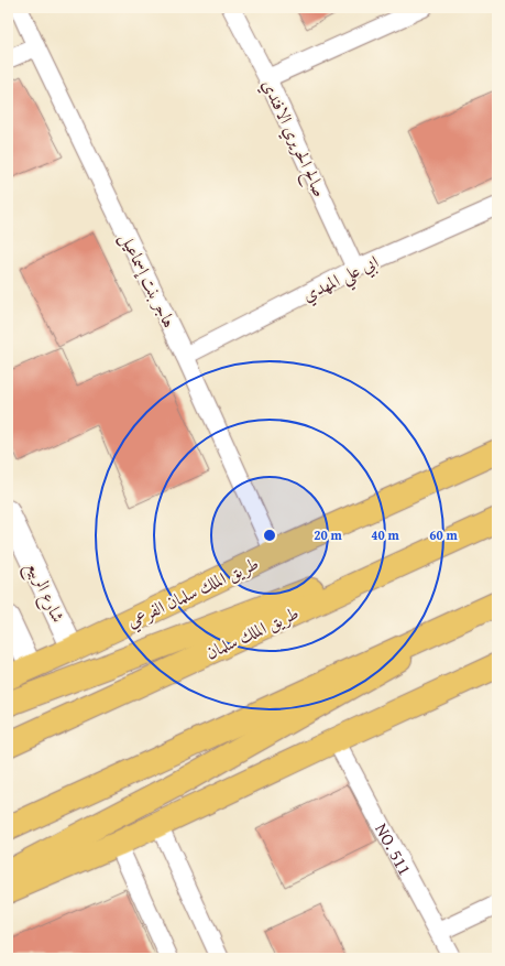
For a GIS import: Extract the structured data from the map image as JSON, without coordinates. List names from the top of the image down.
{
  "streets": {
    "main road": ["طريق الملك سلمان الفرعي", "طريق الملك سلمان"],
    "street": [
      "صالح الحريري الافندي",
      "ابي علي المهدي",
      "هاجر بنت إسماعيل",
      "شارع الربيع",
      "NO. 511"
    ]
  },
  "crossings": [
    ["صالح الحريري الافندي", "ابي علي المهدي"],
    ["ابي علي المهدي", "هاجر بنت إسماعيل"],
    ["هاجر بنت إسماعيل", "طريق الملك سلمان الفرعي"],
    ["شارع الربيع", "طريق الملك سلمان الفرعي"]
  ],
  "rings": ["20 m", "40 m", "60 m"]
}
